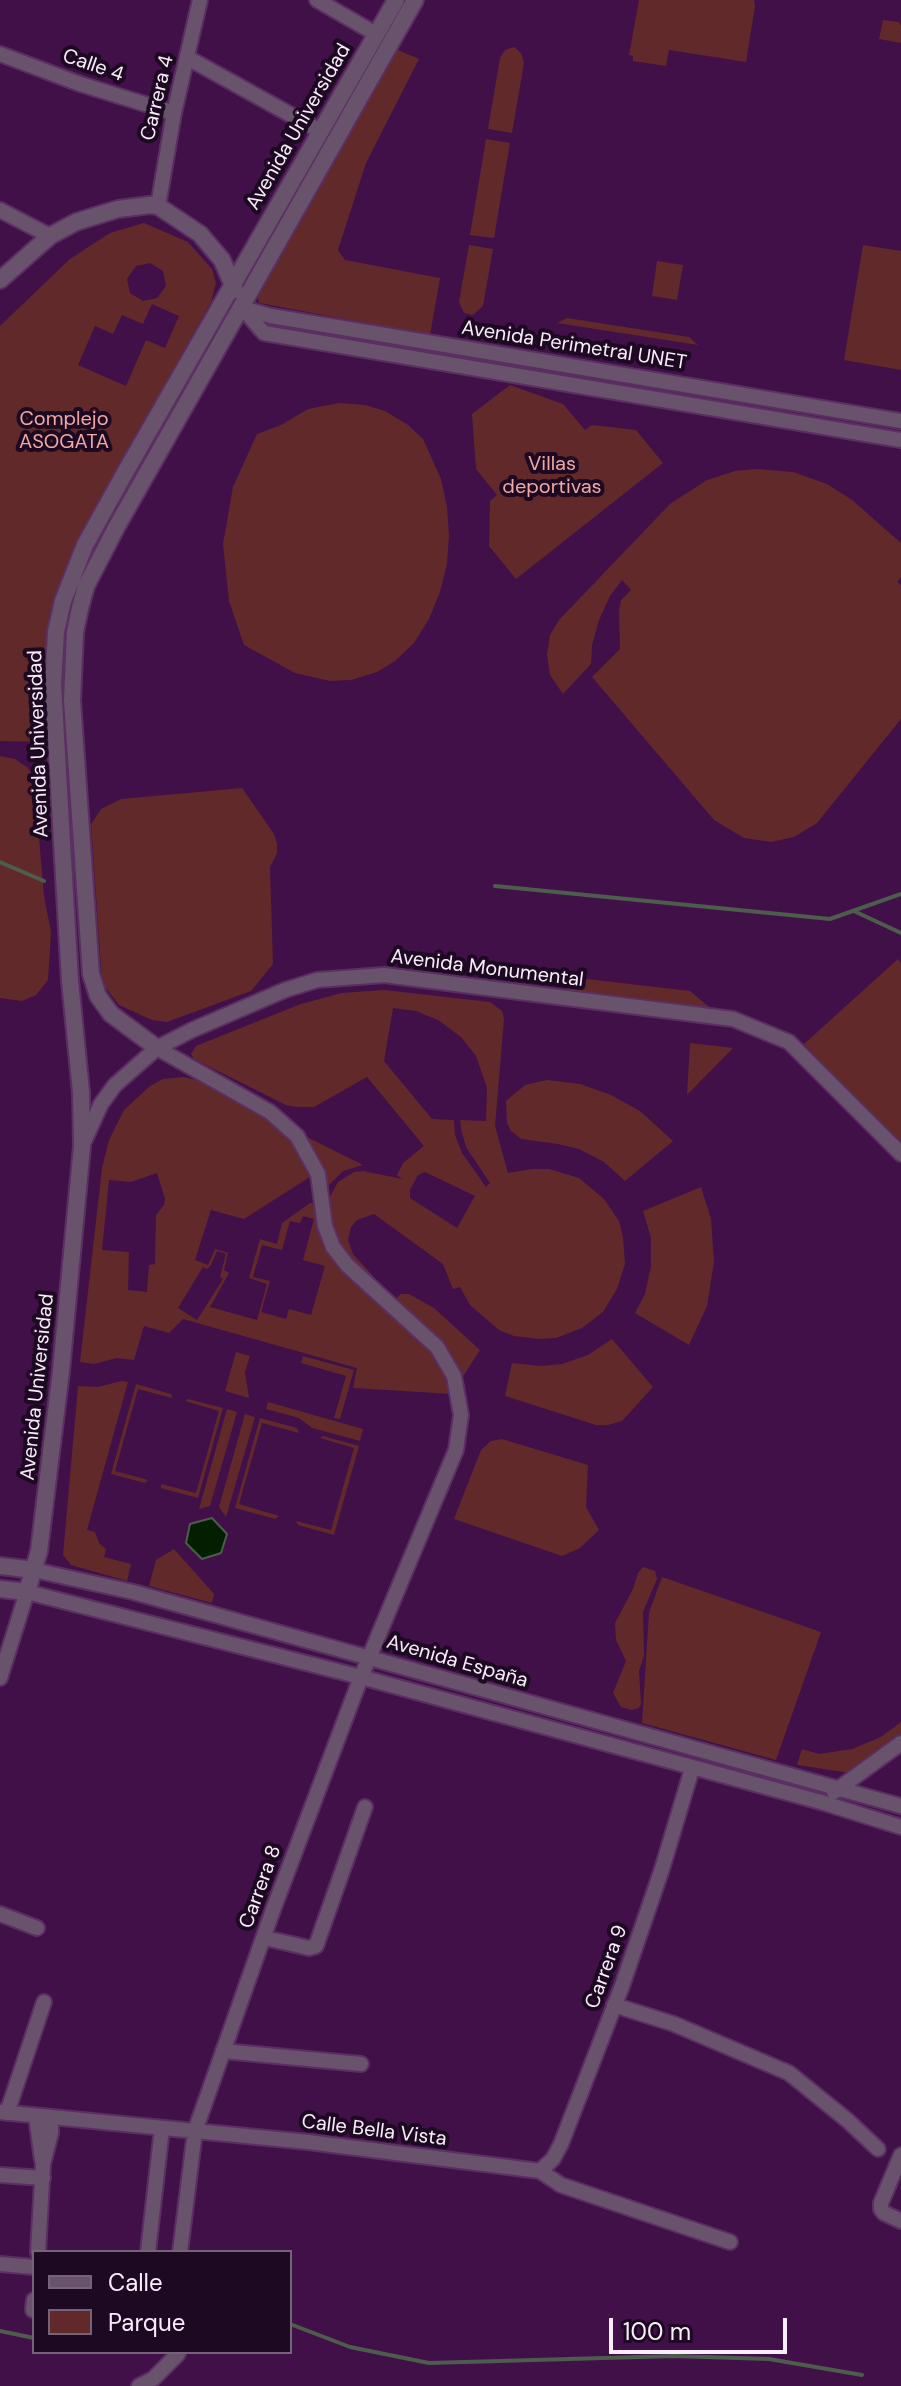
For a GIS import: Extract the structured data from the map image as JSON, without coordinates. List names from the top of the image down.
{
  "streets": {
    "street": [
      "Calle 4",
      "Carrera 4",
      "Avenida Universidad",
      "Avenida Perimetral UNET",
      "Avenida Monumental",
      "Avenida España",
      "Carrera 8",
      "Carrera 9",
      "Calle Bella Vista"
    ]
  },
  "crossings": [
    ["Calle 4", "Carrera 4"],
    ["Avenida Universidad", "Avenida Perimetral UNET"],
    ["Avenida Universidad", "Avenida Monumental"],
    ["Avenida Universidad", "Avenida España"],
    ["Avenida Universidad", "Carrera 8"],
    ["Avenida Monumental", "Carrera 8"],
    ["Avenida España", "Carrera 8"],
    ["Avenida España", "Carrera 9"],
    ["Carrera 8", "Calle Bella Vista"],
    ["Carrera 9", "Calle Bella Vista"]
  ],
  "parks": ["Complejo ASOGATA", "Villas deportivas"],
  "legend": ["Calle", "Parque"],
  "scale_bar": "100 m"
}
